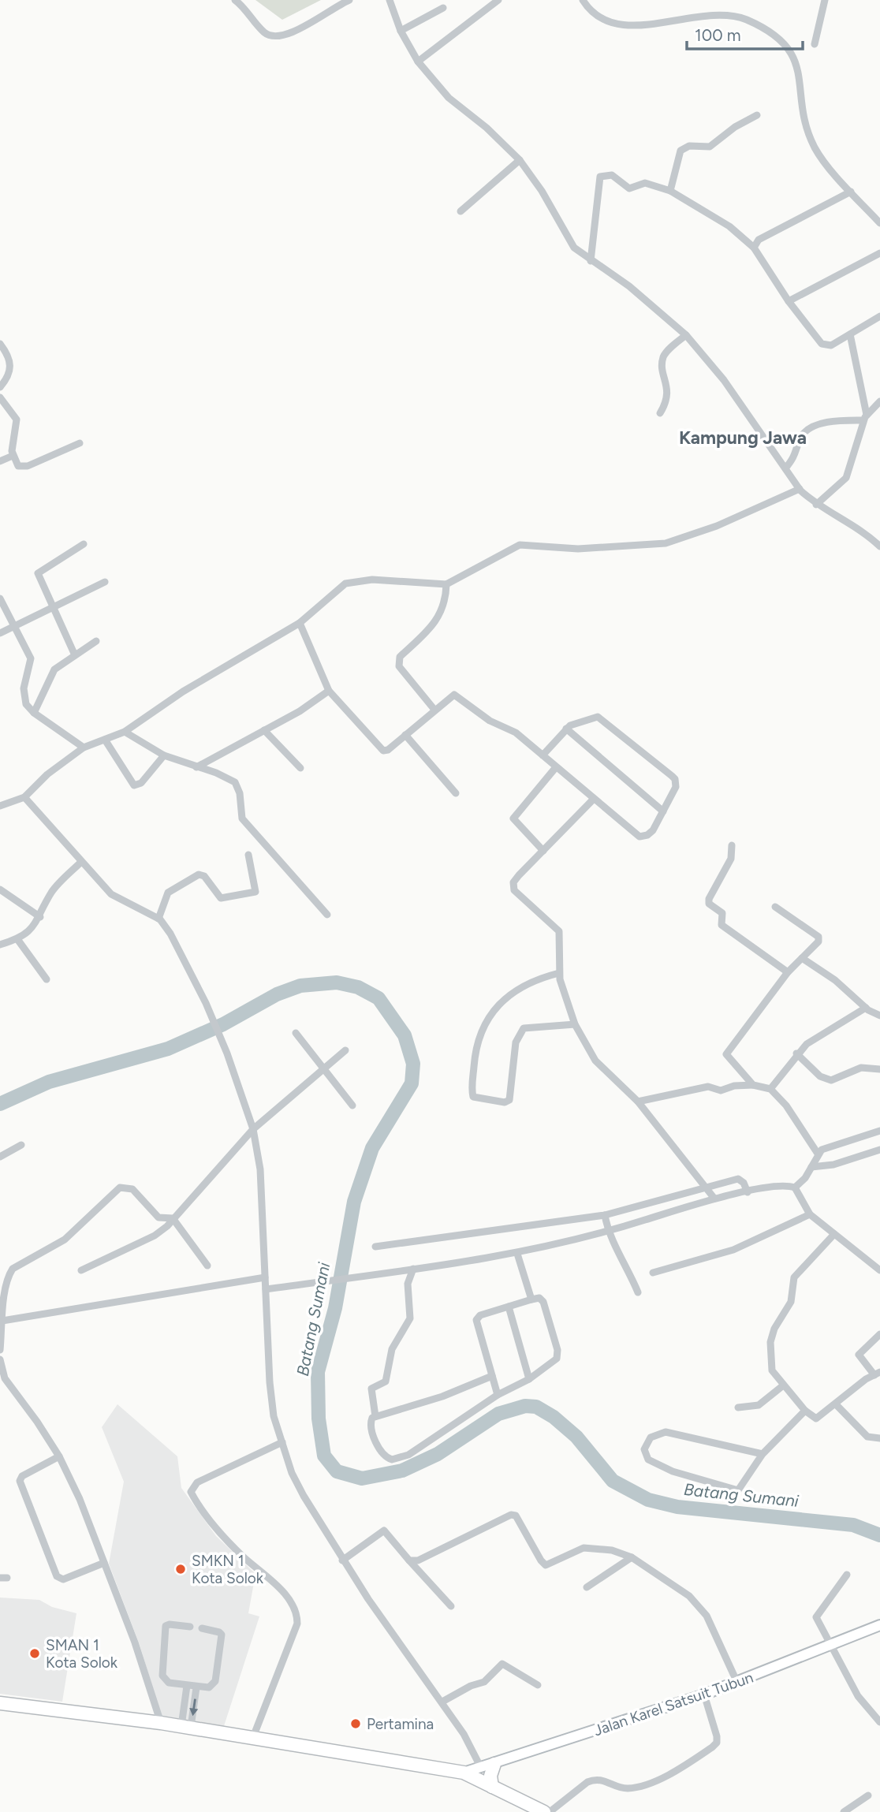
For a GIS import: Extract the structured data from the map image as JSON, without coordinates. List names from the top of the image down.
{
  "streets": {
    "street": ["Jalan Karel Satsuit Tubun"]
  },
  "districts": ["Kampung Jawa"],
  "water": ["Batang Sumani"],
  "places": ["SMKN 1 Kota Solok", "SMAN 1 Kota Solok", "Pertamina"],
  "scale_bar": "100 m"
}
